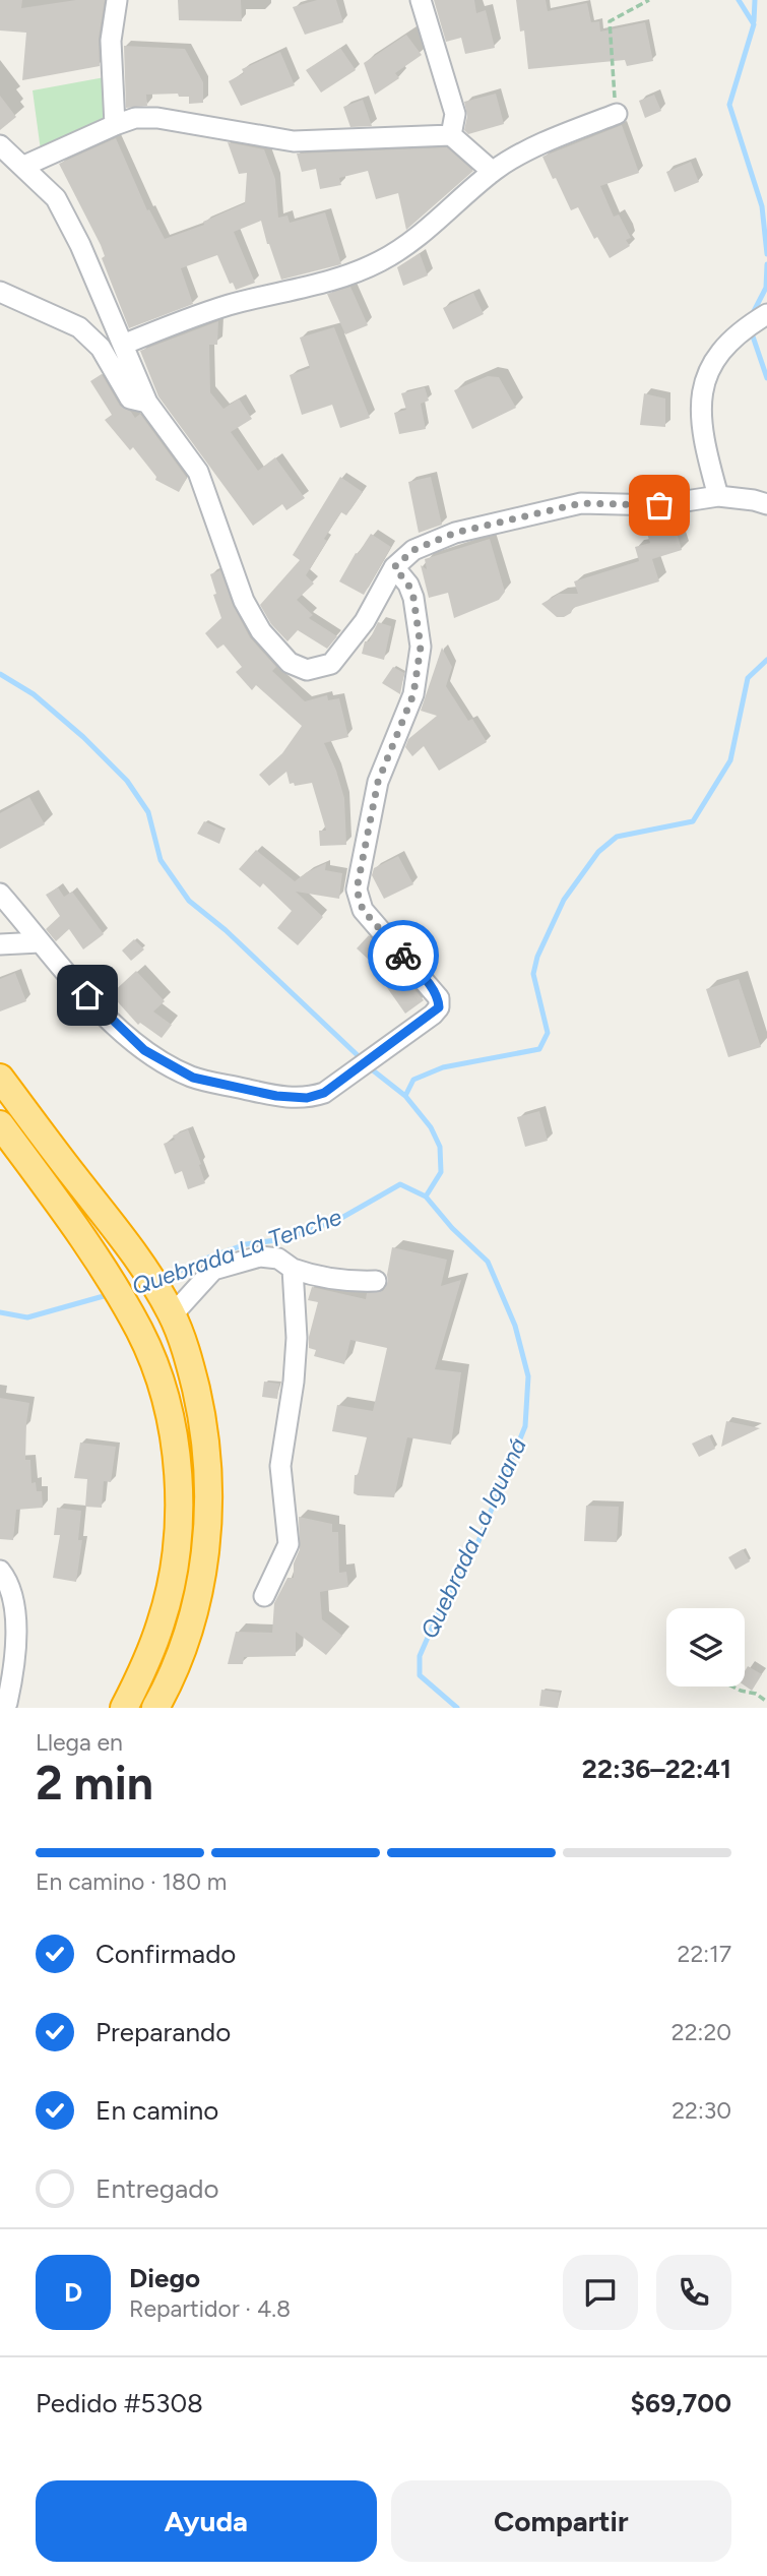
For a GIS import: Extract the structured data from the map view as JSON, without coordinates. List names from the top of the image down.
{
  "water": ["Quebrada La Tenche", "Quebrada La Iguaná"],
  "page": {
    "heading": ["2 min", "Llega en", "22:36–22:41"],
    "panel": [
      "Diego",
      "Repartidor · 4.8",
      "Pedido #5308",
      "$69,700"
    ],
    "bar": "En camino · 180 m",
    "list": [
      ["Confirmado", "22:17"],
      ["Preparando", "22:20"],
      ["En camino", "22:30"],
      "Entregado"
    ],
    "round": "D",
    "buttons": ["Ayuda", "Compartir"]
  }
}
